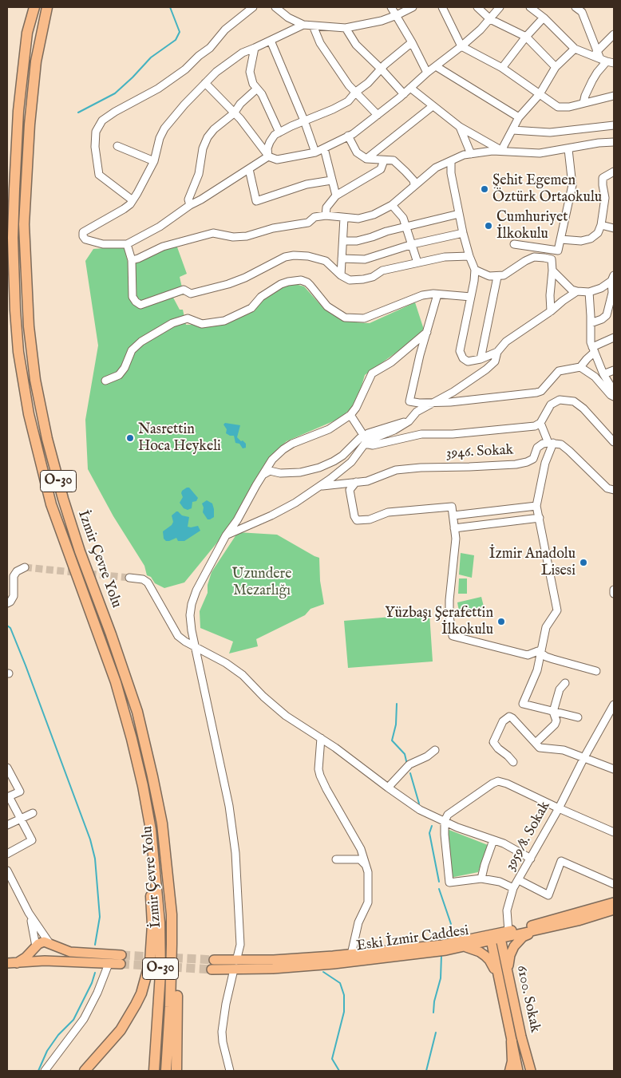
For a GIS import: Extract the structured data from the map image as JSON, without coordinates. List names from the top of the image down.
{
  "streets": {
    "highway": ["O-30", "İzmir Çevre Yolu"],
    "main road": ["Eski İzmir Caddesi", "6100. Sokak"],
    "street": ["3946. Sokak", "3959/8. Sokak"]
  },
  "crossings": [
    ["3959/8. Sokak", "Eski İzmir Caddesi"],
    ["3959/8. Sokak", "6100. Sokak"],
    ["Eski İzmir Caddesi", "6100. Sokak"]
  ],
  "parks": ["Uzundere Mezarlığı"],
  "places": [
    "Şehit Egemen Öztürk Ortaokulu",
    "Cumhuriyet İlkokulu",
    "Nasrettin Hoca Heykeli",
    "İzmir Anadolu Lisesi",
    "Yüzbaşı Şerafettin İlkokulu"
  ]
}
